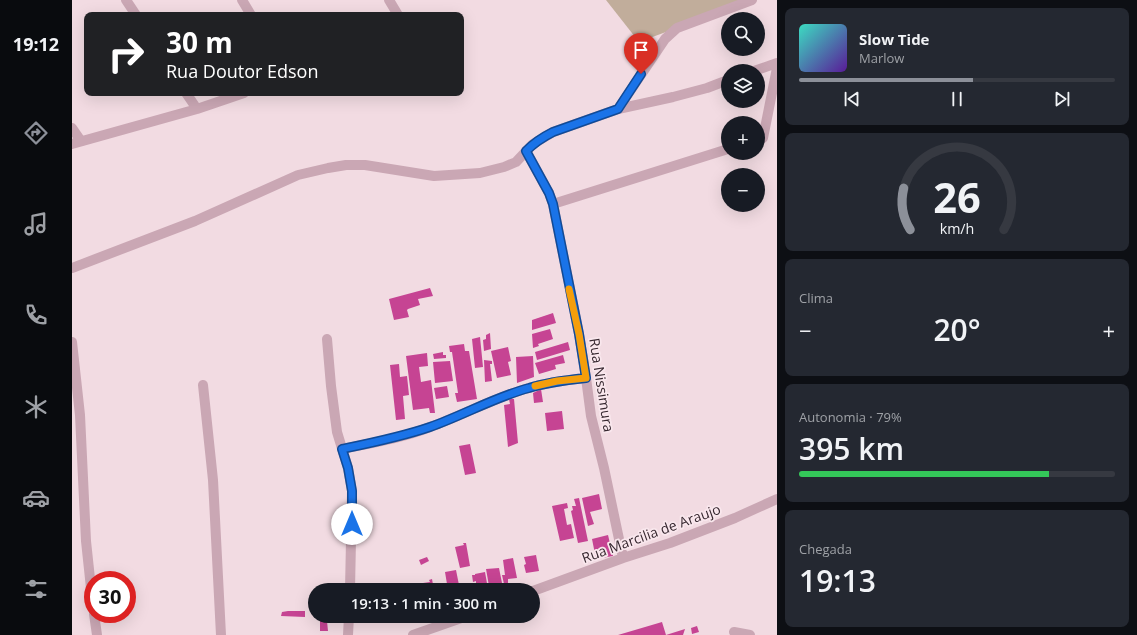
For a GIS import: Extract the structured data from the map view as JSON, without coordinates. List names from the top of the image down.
{
  "streets": {
    "street": ["Rua Nissimura", "Rua Marcilia de Araujo"]
  },
  "crossings": [
    ["Rua Nissimura", "Rua Marcilia de Araujo"]
  ],
  "page": {
    "tabs": "19:12",
    "map_buttons": ["+", "−"],
    "turn": ["30 m", "Rua Doutor Edson"],
    "song": ["Slow Tide", "Marlow"],
    "tile": [
      "Clima",
      ["Autonomia · 79%", "395 km"],
      ["Chegada", "19:13"]
    ],
    "heat": ["−", "20°", "+"],
    "limit": "30",
    "trip": "19:13 · 1 min · 300 m",
    "gauge": ["26", "km/h"]
  }
}
